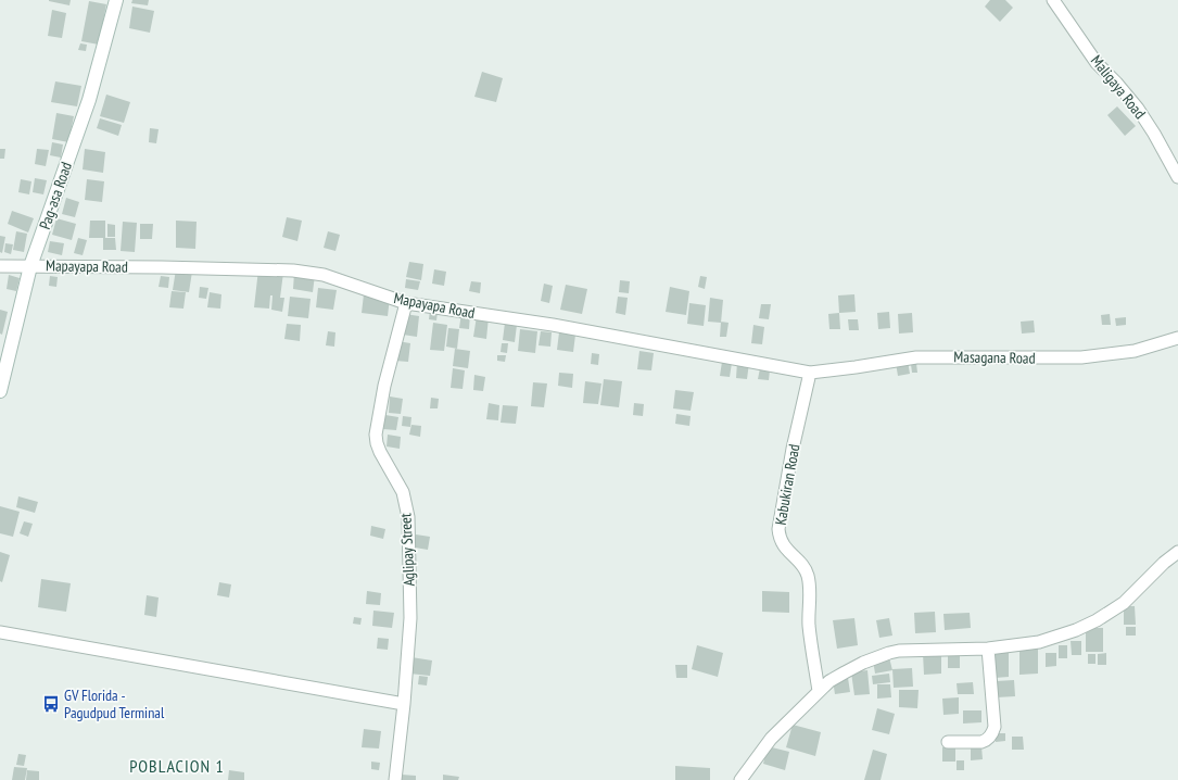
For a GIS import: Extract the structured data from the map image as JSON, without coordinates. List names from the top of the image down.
{
  "streets": {
    "main road": ["Pag-asa Road"],
    "street": [
      "Maligaya Road",
      "Mapayapa Road",
      "Masagana Road",
      "Kabukiran Road",
      "Aglipay Street"
    ]
  },
  "crossings": [
    ["Pag-asa Road", "Mapayapa Road"],
    ["Mapayapa Road", "Masagana Road"],
    ["Mapayapa Road", "Kabukiran Road"],
    ["Mapayapa Road", "Aglipay Street"],
    ["Masagana Road", "Kabukiran Road"]
  ],
  "districts": ["POBLACION 1"],
  "places": {
    "bus stop": ["GV Florida - Pagudpud Terminal"]
  }
}
